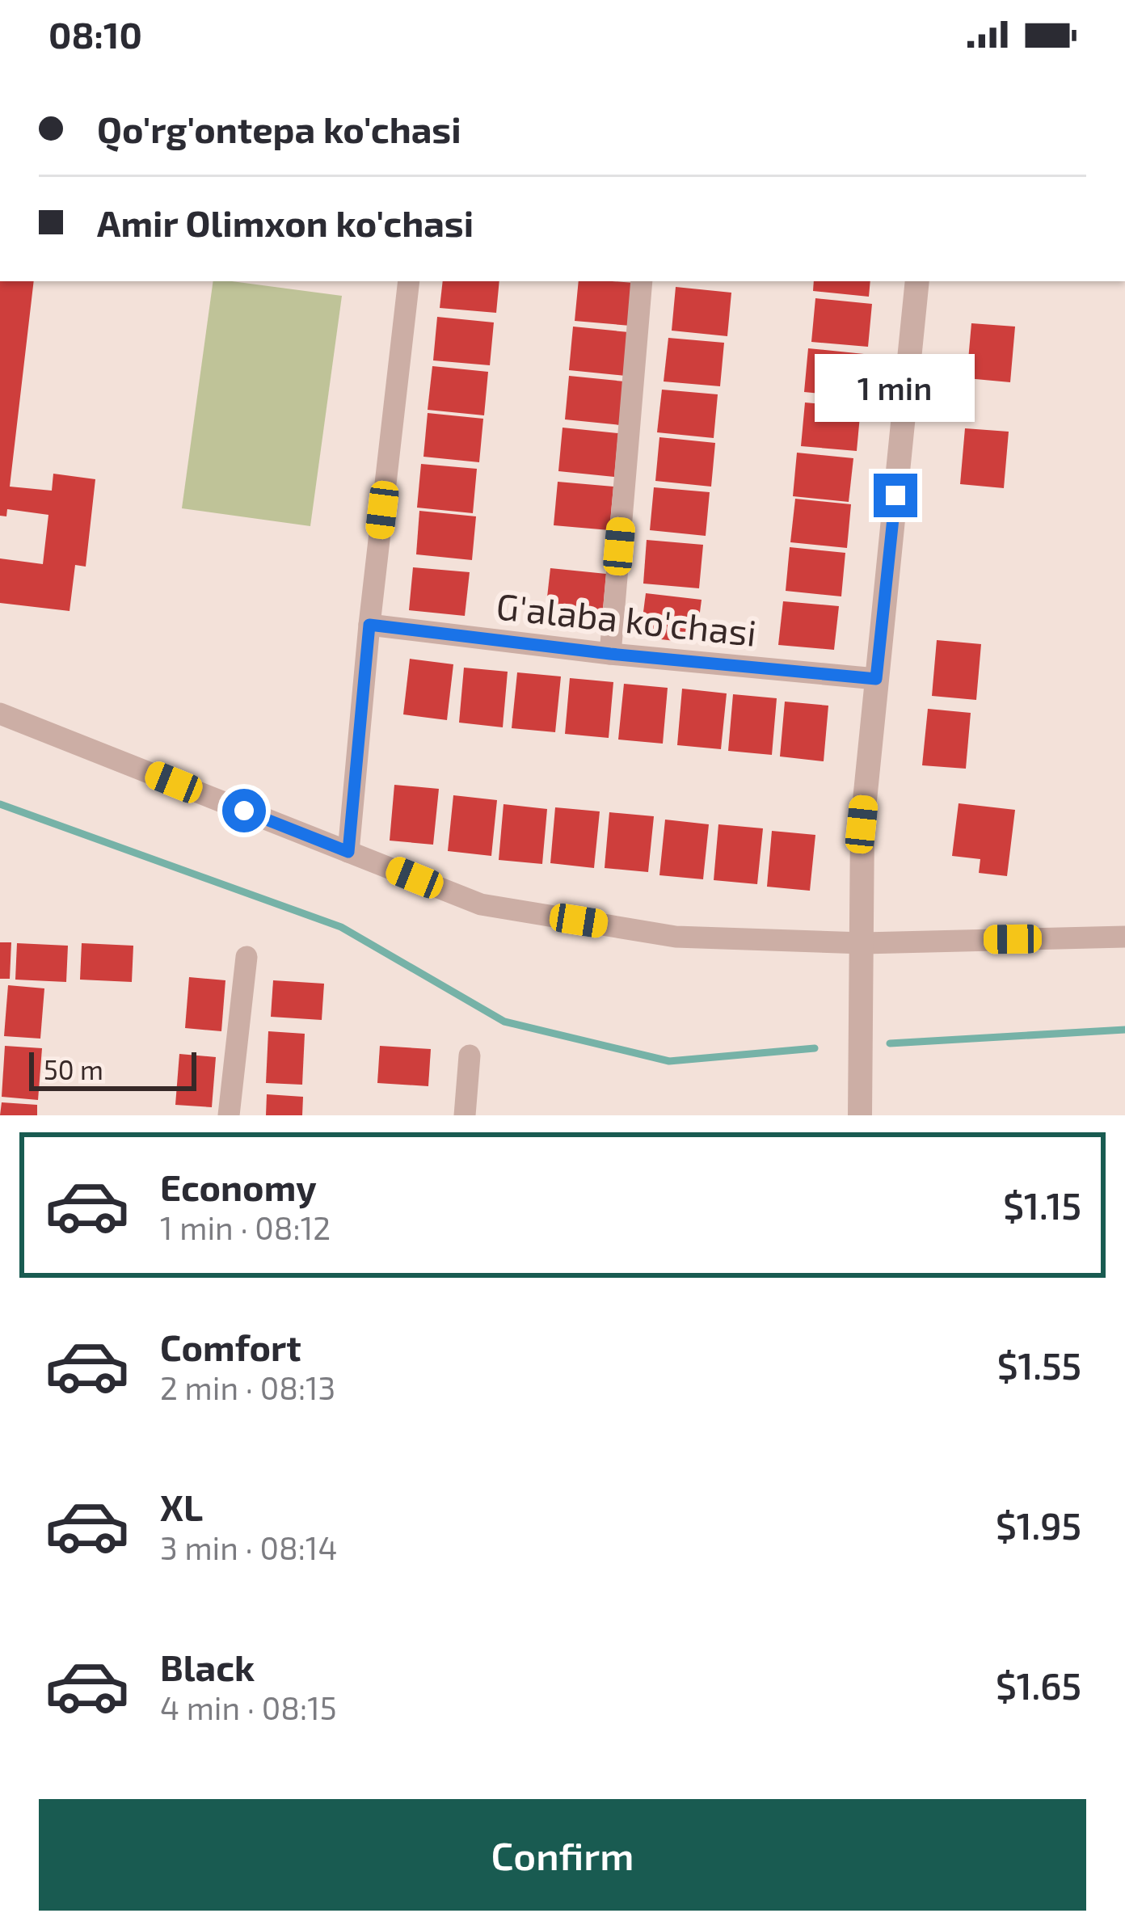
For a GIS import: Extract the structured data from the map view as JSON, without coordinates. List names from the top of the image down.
{
  "streets": {
    "street": ["G'alaba ko'chasi"]
  },
  "scale_bar": "50 m",
  "page": {
    "status": "08:10",
    "banner": ["Qo'rg'ontepa ko'chasi", "Amir Olimxon ko'chasi"],
    "bubble": "1 min",
    "scale": "50 m",
    "list": [
      {
        "name": "Economy",
        "note": "1 min · 08:12",
        "value": "$1.15"
      },
      {
        "name": "Comfort",
        "note": "2 min · 08:13",
        "value": "$1.55"
      },
      {
        "name": "XL",
        "note": "3 min · 08:14",
        "value": "$1.95"
      },
      {
        "name": "Black",
        "note": "4 min · 08:15",
        "value": "$1.65"
      }
    ],
    "buttons": "Confirm"
  }
}
